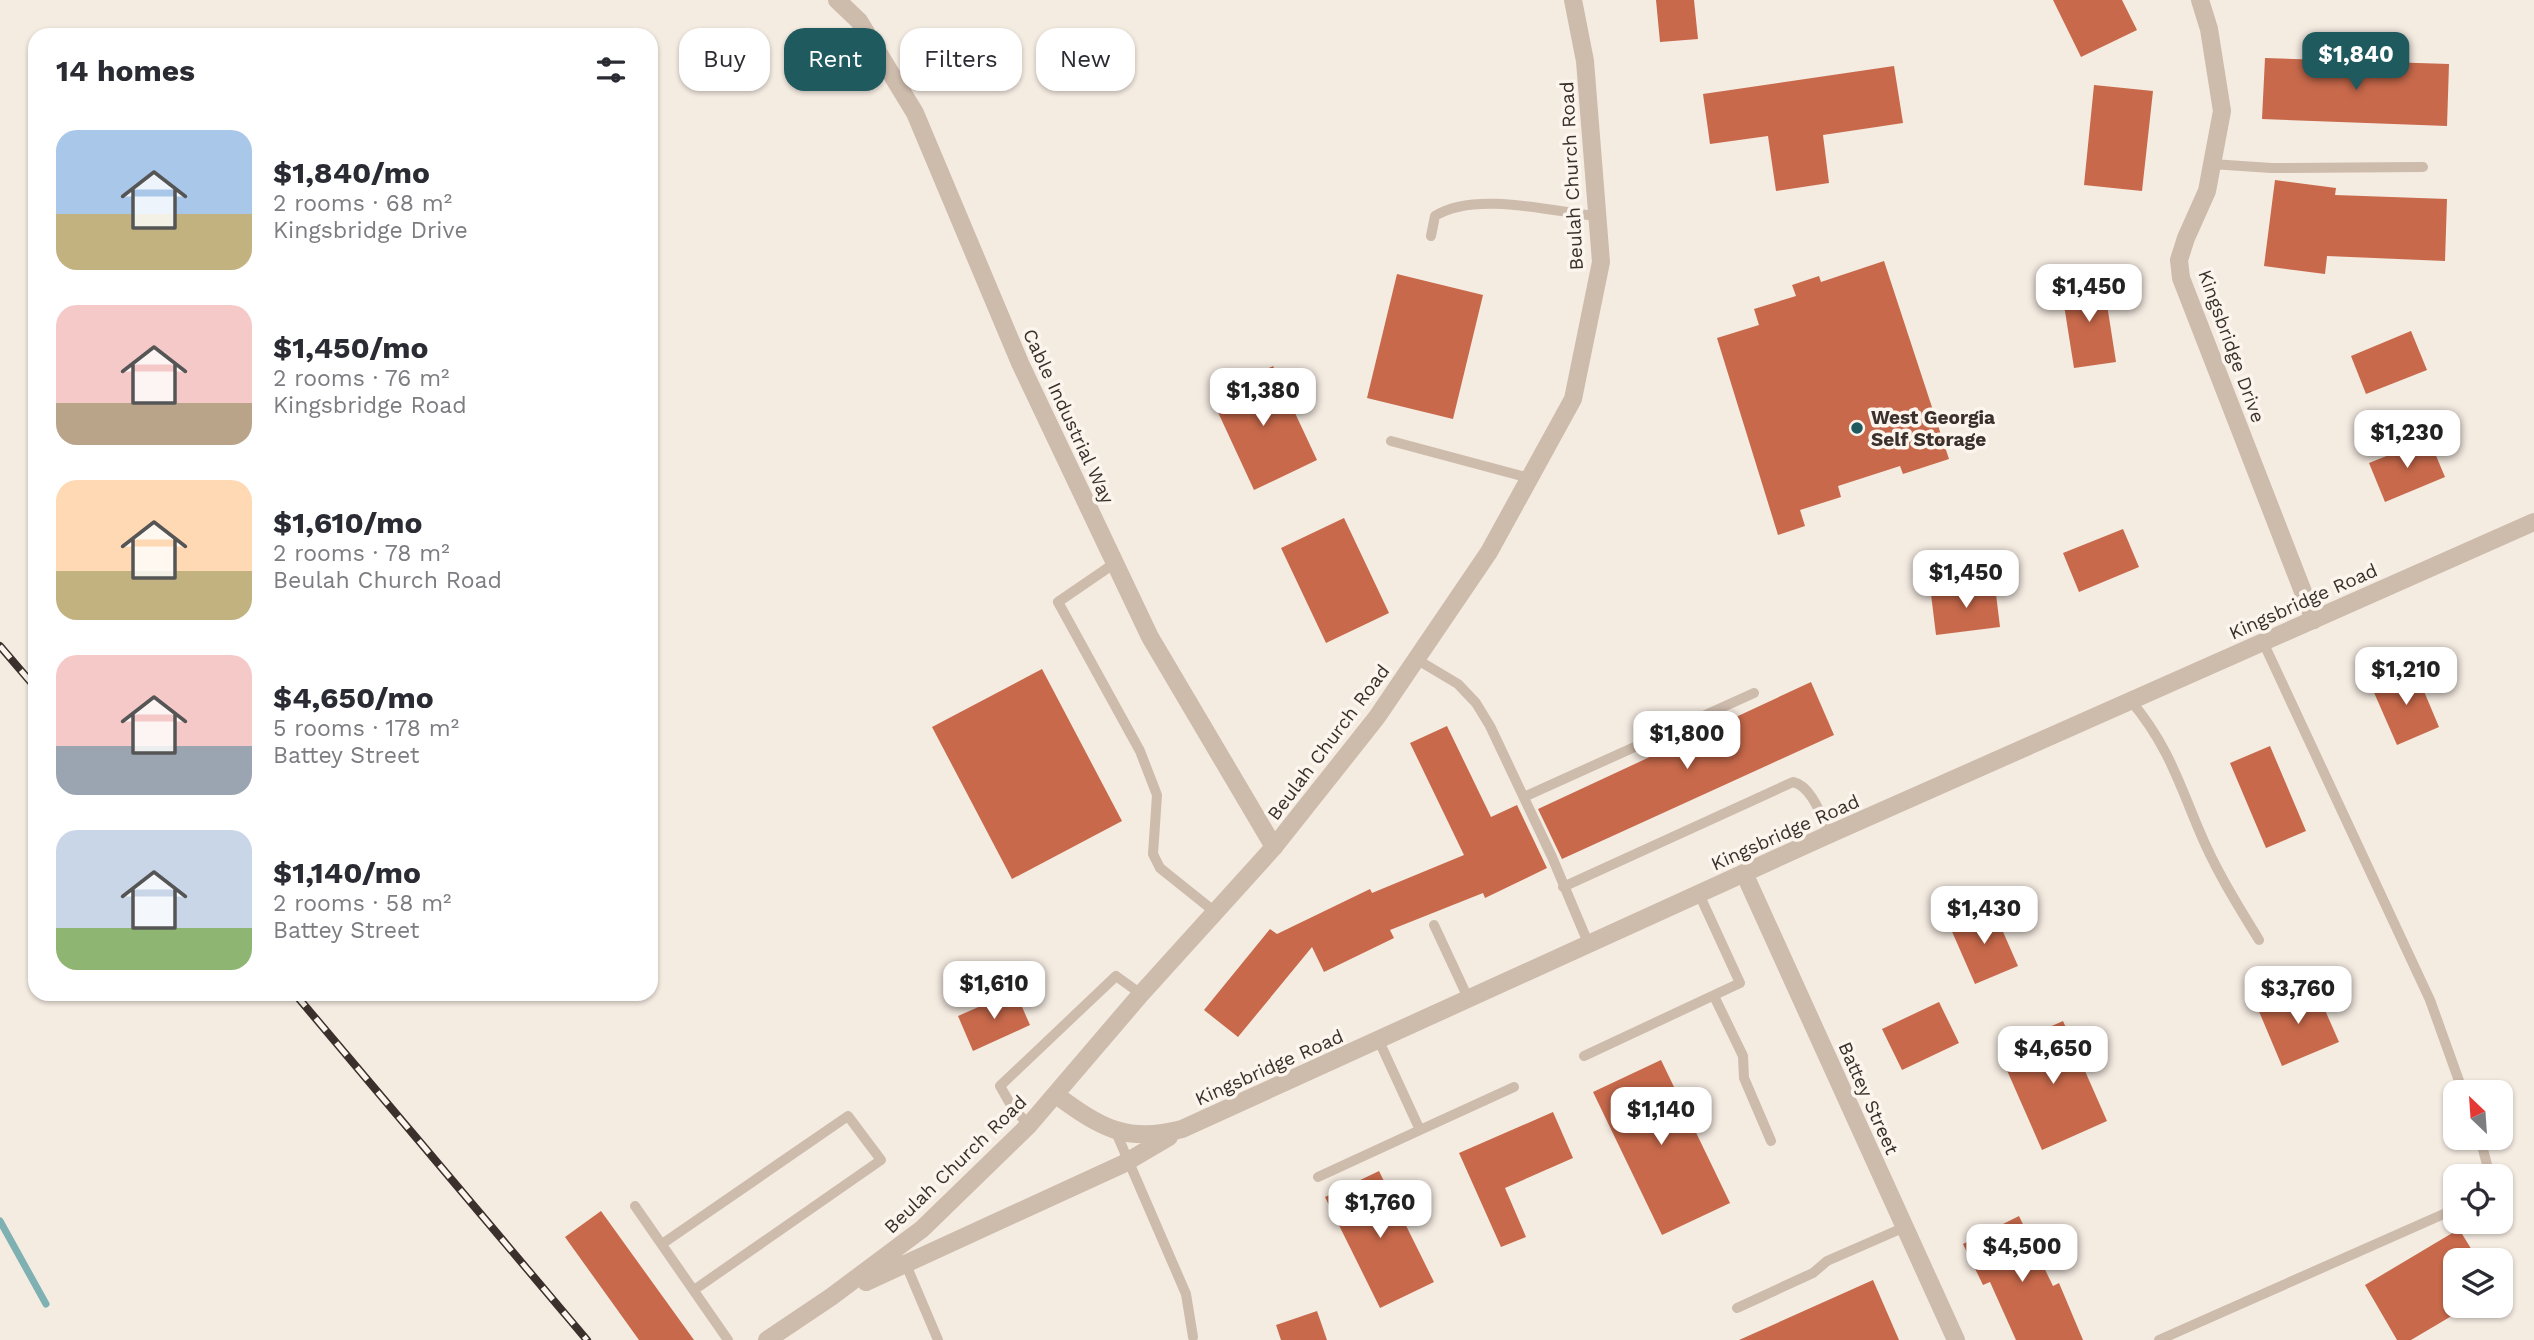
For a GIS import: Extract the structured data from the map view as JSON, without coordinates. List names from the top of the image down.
{
  "streets": {
    "street": [
      "Beulah Church Road",
      "Kingsbridge Drive",
      "Cable Industrial Way",
      "Kingsbridge Road",
      "Battey Street"
    ]
  },
  "crossings": [
    ["Beulah Church Road", "Cable Industrial Way"],
    ["Beulah Church Road", "Kingsbridge Road"],
    ["Kingsbridge Drive", "Kingsbridge Road"],
    ["Kingsbridge Road", "Battey Street"]
  ],
  "places": ["West Georgia Self Storage"],
  "north": "top left",
  "page": {
    "chip": [
      "Buy",
      "Rent",
      "Filters",
      "New"
    ],
    "heading": "14 homes",
    "price": [
      "$1,840",
      "$1,450",
      "$1,380",
      "$1,230",
      "$1,450",
      "$1,210",
      "$1,800",
      "$1,430",
      "$1,610",
      "$3,760",
      "$4,650",
      "$1,140",
      "$1,760",
      "$4,500"
    ],
    "list": [
      {
        "name": "$1,840/mo",
        "note": "2 rooms · 68 m² · Kingsbridge Drive"
      },
      {
        "name": "$1,450/mo",
        "note": "2 rooms · 76 m² · Kingsbridge Road"
      },
      {
        "name": "$1,610/mo",
        "note": "2 rooms · 78 m² · Beulah Church Road"
      },
      {
        "name": "$4,650/mo",
        "note": "5 rooms · 178 m² · Battey Street"
      },
      {
        "name": "$1,140/mo",
        "note": "2 rooms · 58 m² · Battey Street"
      }
    ]
  }
}
